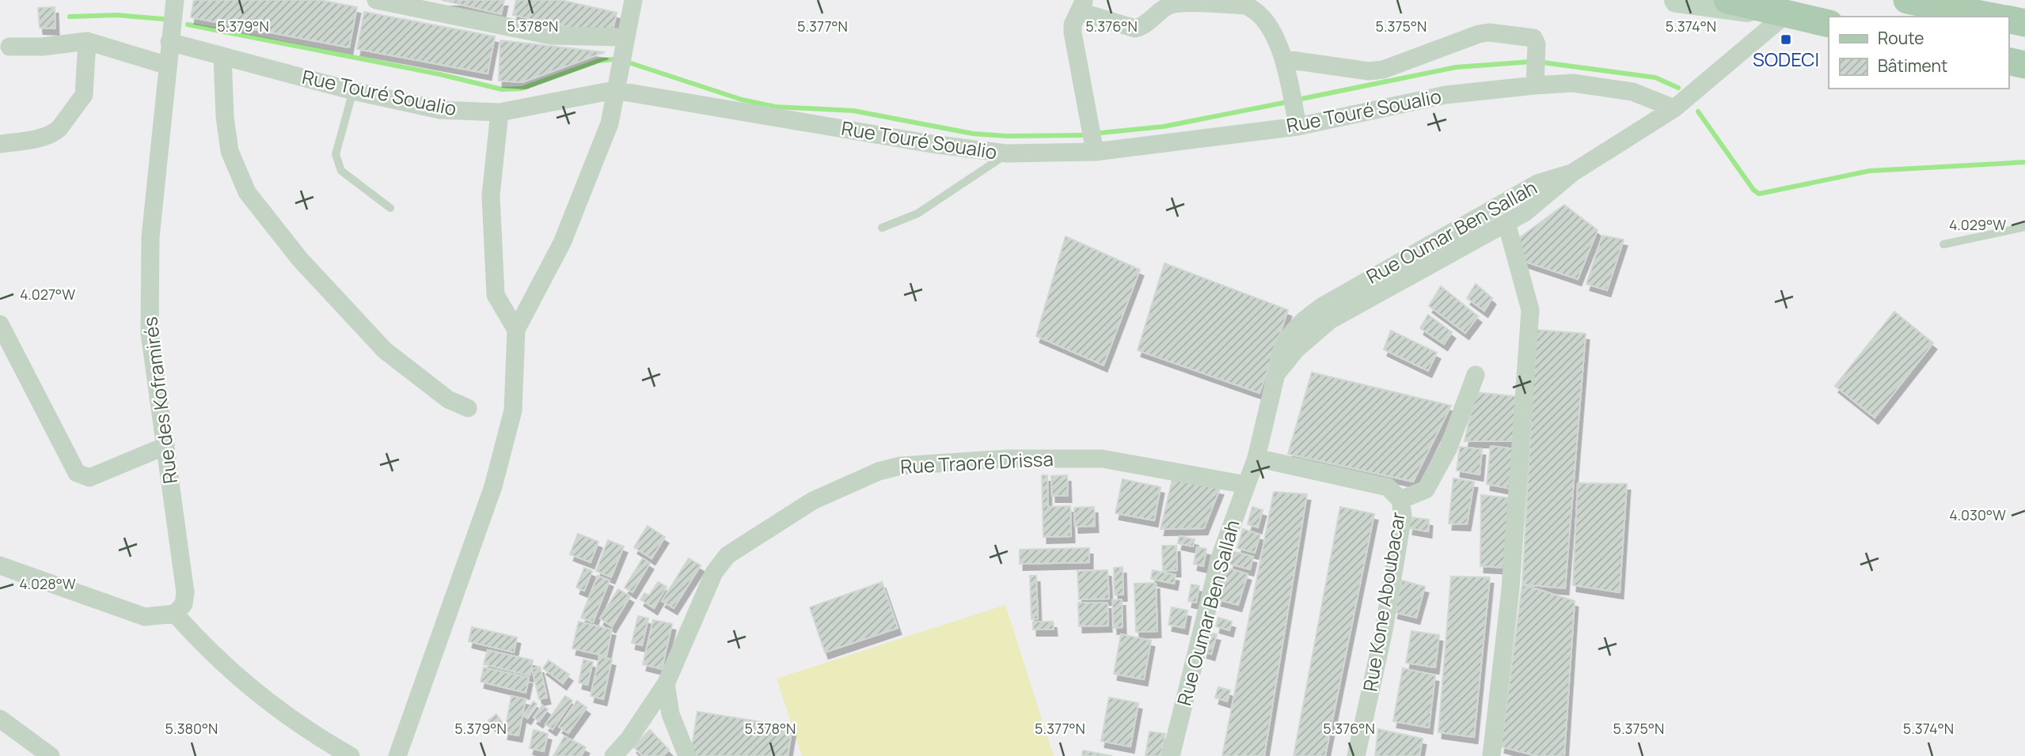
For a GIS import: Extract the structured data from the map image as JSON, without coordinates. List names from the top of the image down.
{
  "streets": {
    "street": [
      "Rue Touré Soualio",
      "Rue Oumar Ben Sallah",
      "Rue des Koframirés",
      "Rue Traoré Drissa",
      "Rue Kone Aboubacar"
    ]
  },
  "crossings": [
    ["Rue Touré Soualio", "Rue Oumar Ben Sallah"],
    ["Rue Touré Soualio", "Rue des Koframirés"],
    ["Rue Oumar Ben Sallah", "Rue Traoré Drissa"],
    ["Rue Oumar Ben Sallah", "Rue Kone Aboubacar"]
  ],
  "places": {
    "transit": ["SODECI"]
  },
  "legend": ["Route", "Bâtiment"],
  "coordinates": [
    "5.379°N",
    "5.378°N",
    "5.377°N",
    "5.376°N",
    "5.375°N",
    "5.374°N",
    "4.029°W",
    "4.027°W",
    "4.030°W",
    "4.028°W",
    "5.380°N"
  ]
}
